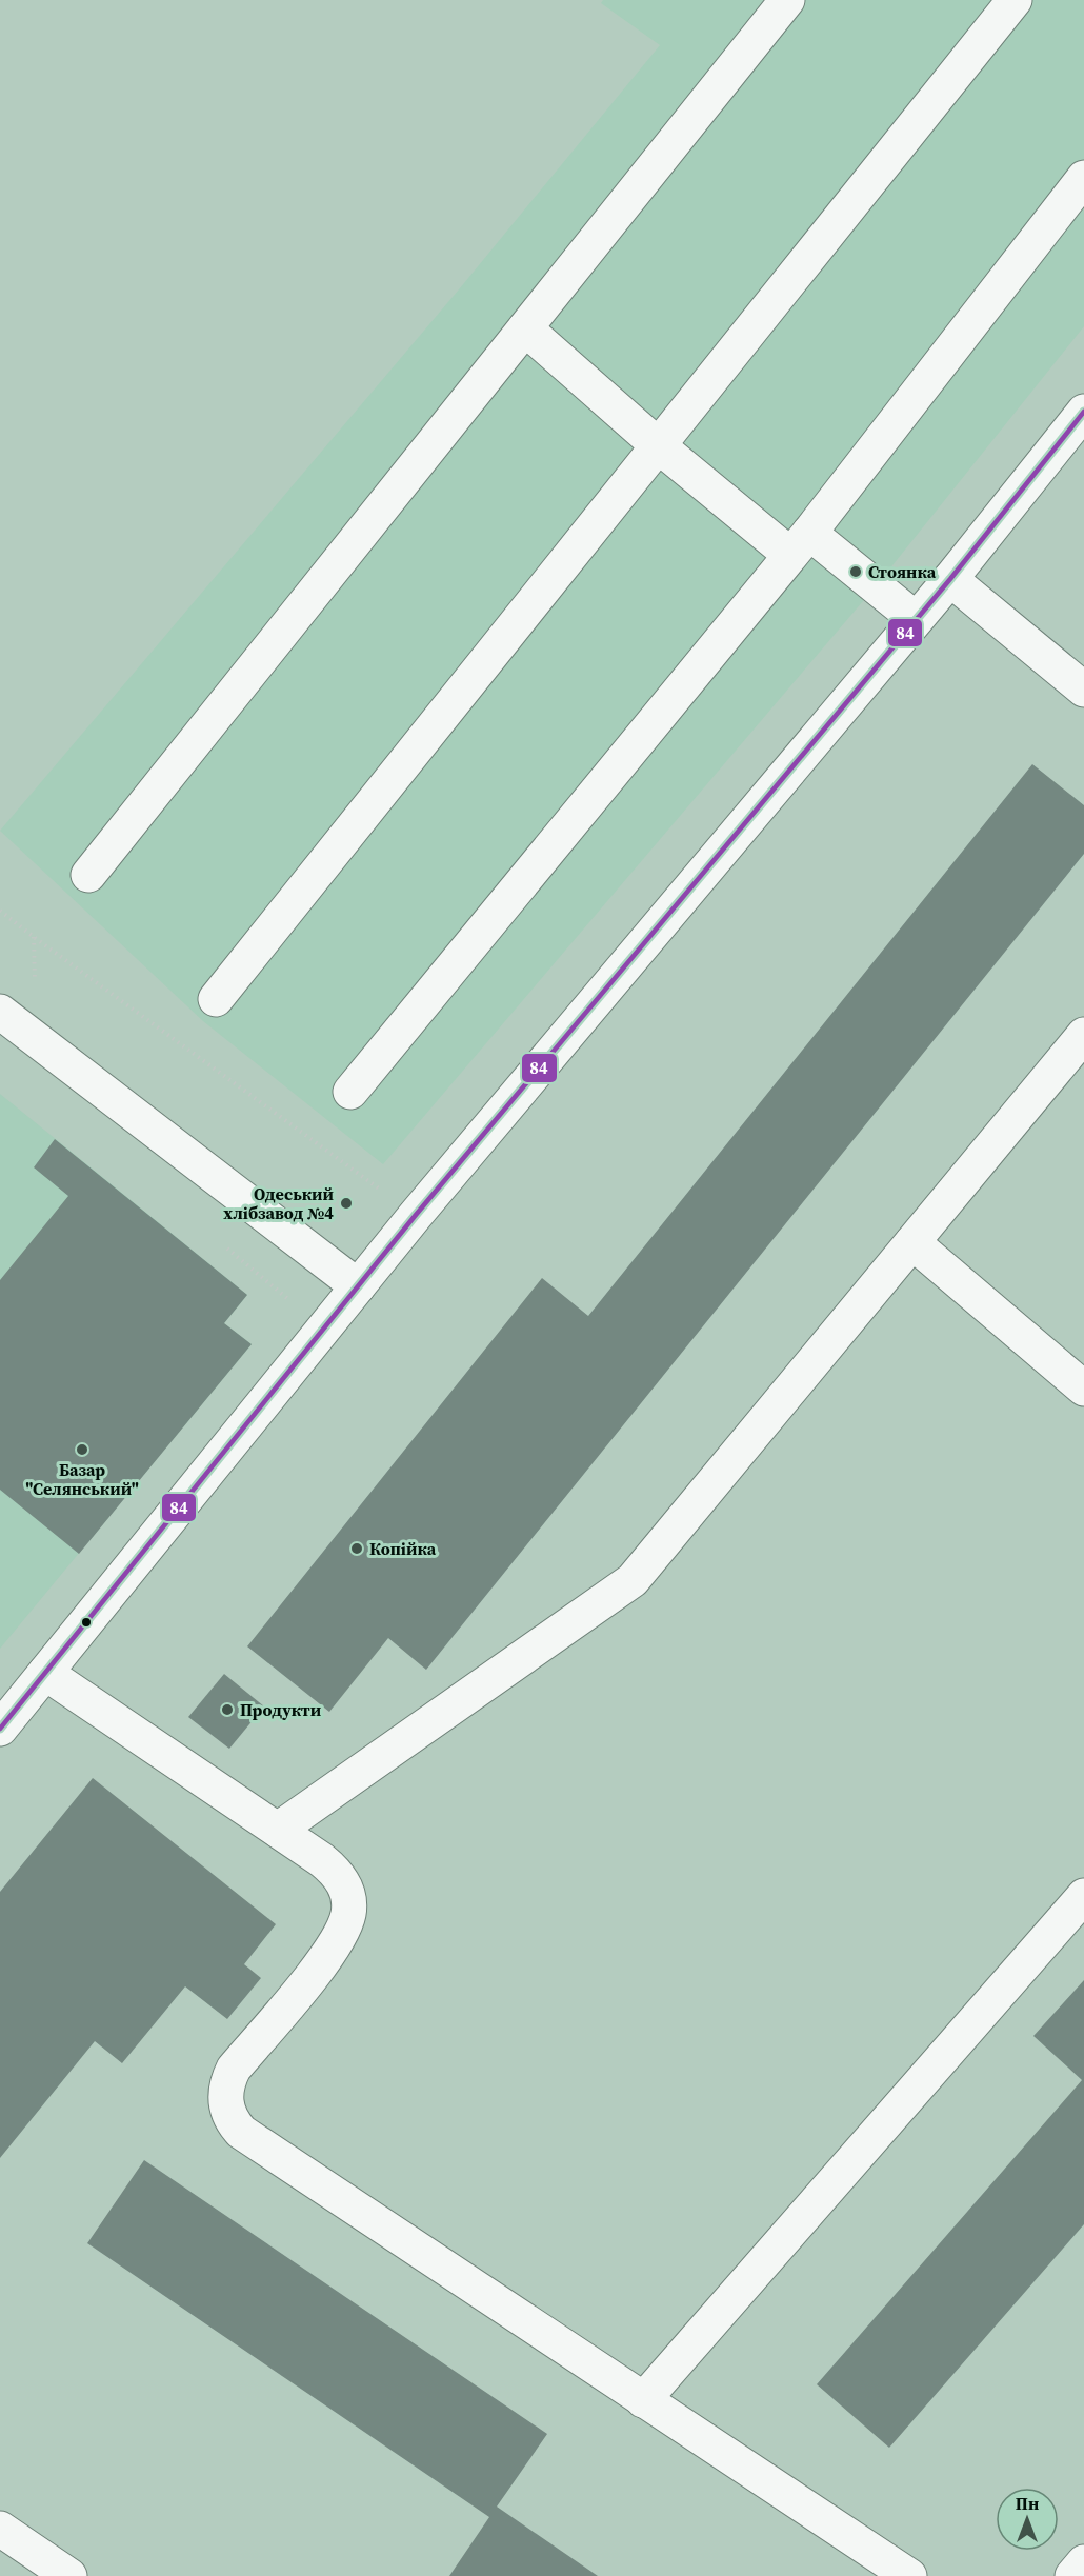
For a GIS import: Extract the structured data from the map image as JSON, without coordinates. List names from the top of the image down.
{
  "places": [
    "Стоянка",
    "Одеський хлібзавод №4",
    "Базар \"Селянський\"",
    "Копійка",
    "Продукти"
  ],
  "lines": ["transit line 84"],
  "north": "top"
}
